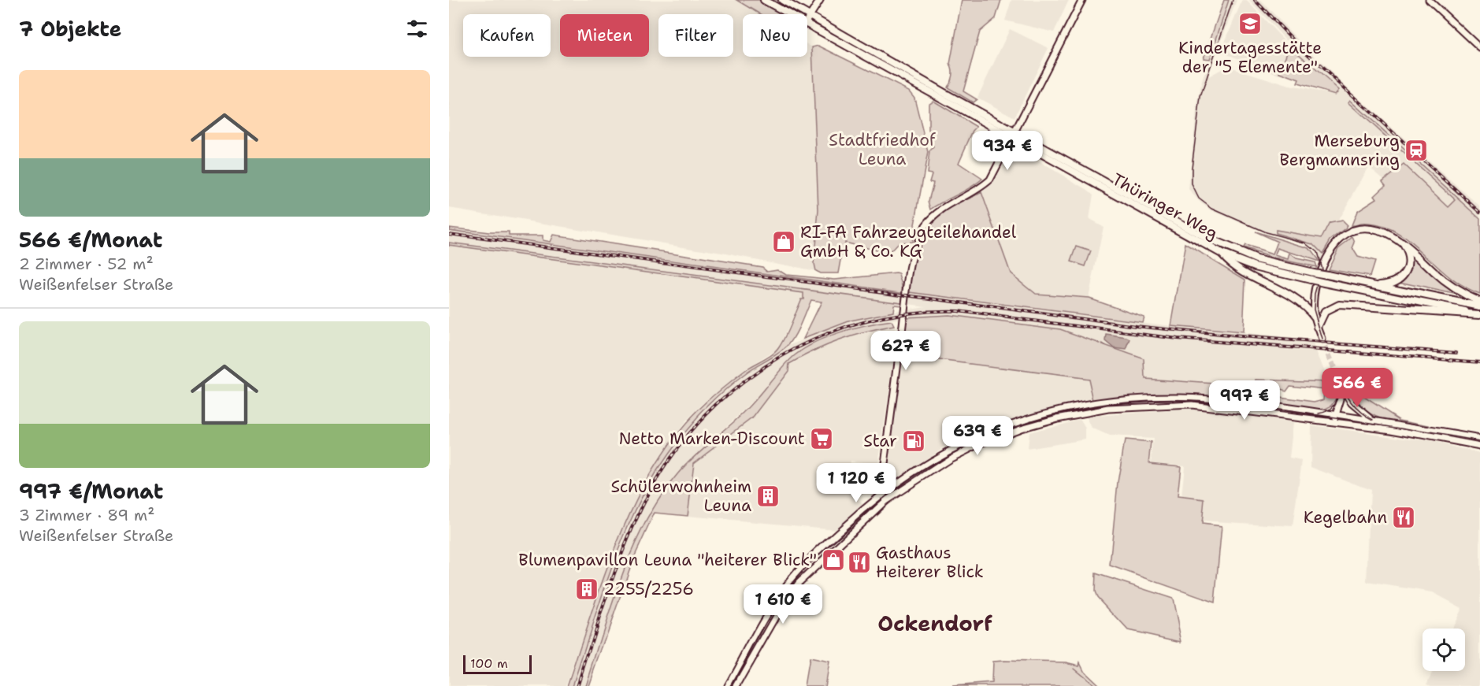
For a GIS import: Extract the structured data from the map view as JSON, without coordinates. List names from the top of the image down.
{
  "streets": {
    "main road": ["Thüringer Weg"]
  },
  "districts": ["Ockendorf"],
  "parks": ["Stadtfriedhof Leuna"],
  "places": {
    "school or university": ["Kindertagesstätte der \"5 Elemente\""],
    "station": ["Merseburg Bergmannsring"],
    "shop": ["RI-FA Fahrzeugteilehandel GmbH & Co. KG", "Blumenpavillon Leuna \"heiterer Blick\""],
    "supermarket": ["Netto Marken-Discount"],
    "fuel station": ["Star"],
    "building": ["Schülerwohnheim Leuna", "2255/2256"],
    "restaurant": ["Kegelbahn", "Gasthaus Heiterer Blick"]
  },
  "scale_bar": "100 m",
  "page": {
    "heading": "7 Objekte",
    "chip": [
      "Kaufen",
      "Mieten",
      "Filter",
      "Neu"
    ],
    "list": [
      {
        "name": "566 €/Monat",
        "note": "2 Zimmer · 52 m² · Weißenfelser Straße"
      },
      {
        "name": "997 €/Monat",
        "note": "3 Zimmer · 89 m² · Weißenfelser Straße"
      }
    ],
    "price": [
      "934 €",
      "627 €",
      "566 €",
      "997 €",
      "639 €",
      "1 120 €",
      "1 610 €"
    ],
    "scale": "100 m"
  }
}
